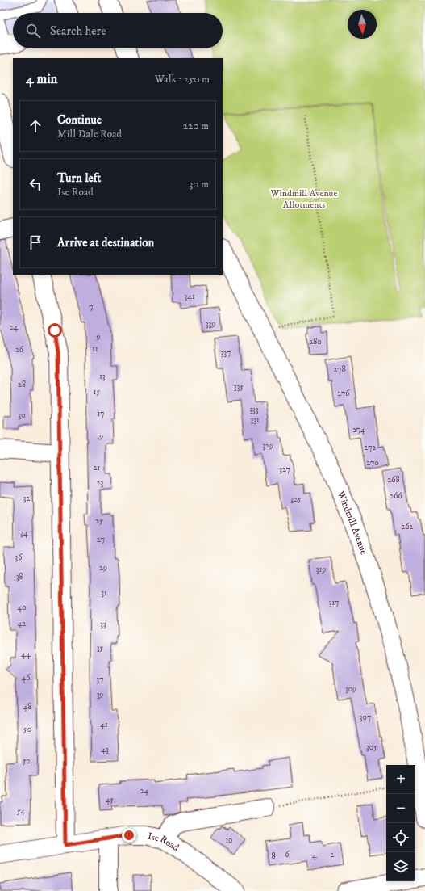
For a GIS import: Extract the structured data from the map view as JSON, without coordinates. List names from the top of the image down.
{
  "streets": {
    "street": ["Windmill Avenue", "Ise Road"]
  },
  "parks": ["Windmill Avenue Allotments"],
  "house_numbers": [
    "341",
    "7",
    "339",
    "24",
    "9",
    "280",
    "11",
    "26",
    "337",
    "278",
    "13",
    "28",
    "335",
    "15",
    "276",
    "333",
    "17",
    "30",
    "331",
    "274",
    "19",
    "329",
    "272",
    "270",
    "21",
    "327",
    "268",
    "23",
    "266",
    "32",
    "325",
    "25",
    "262",
    "34",
    "27",
    "36",
    "29",
    "319",
    "38",
    "31",
    "317",
    "40",
    "42",
    "33",
    "35",
    "44",
    "46",
    "37",
    "309",
    "39",
    "48",
    "307",
    "41",
    "50",
    "305",
    "43",
    "52",
    "24",
    "45",
    "54",
    "10",
    "6",
    "2",
    "4",
    "8"
  ],
  "north": "bottom",
  "page": {
    "search": "Search here",
    "heading": ["4 min", "Walk · 250 m"],
    "list": [
      ["Continue", "Mill Dale Road", "220 m"],
      ["Turn left", "Ise Road", "30 m"],
      "Arrive at destination"
    ],
    "map_buttons": ["+", "−"]
  }
}
